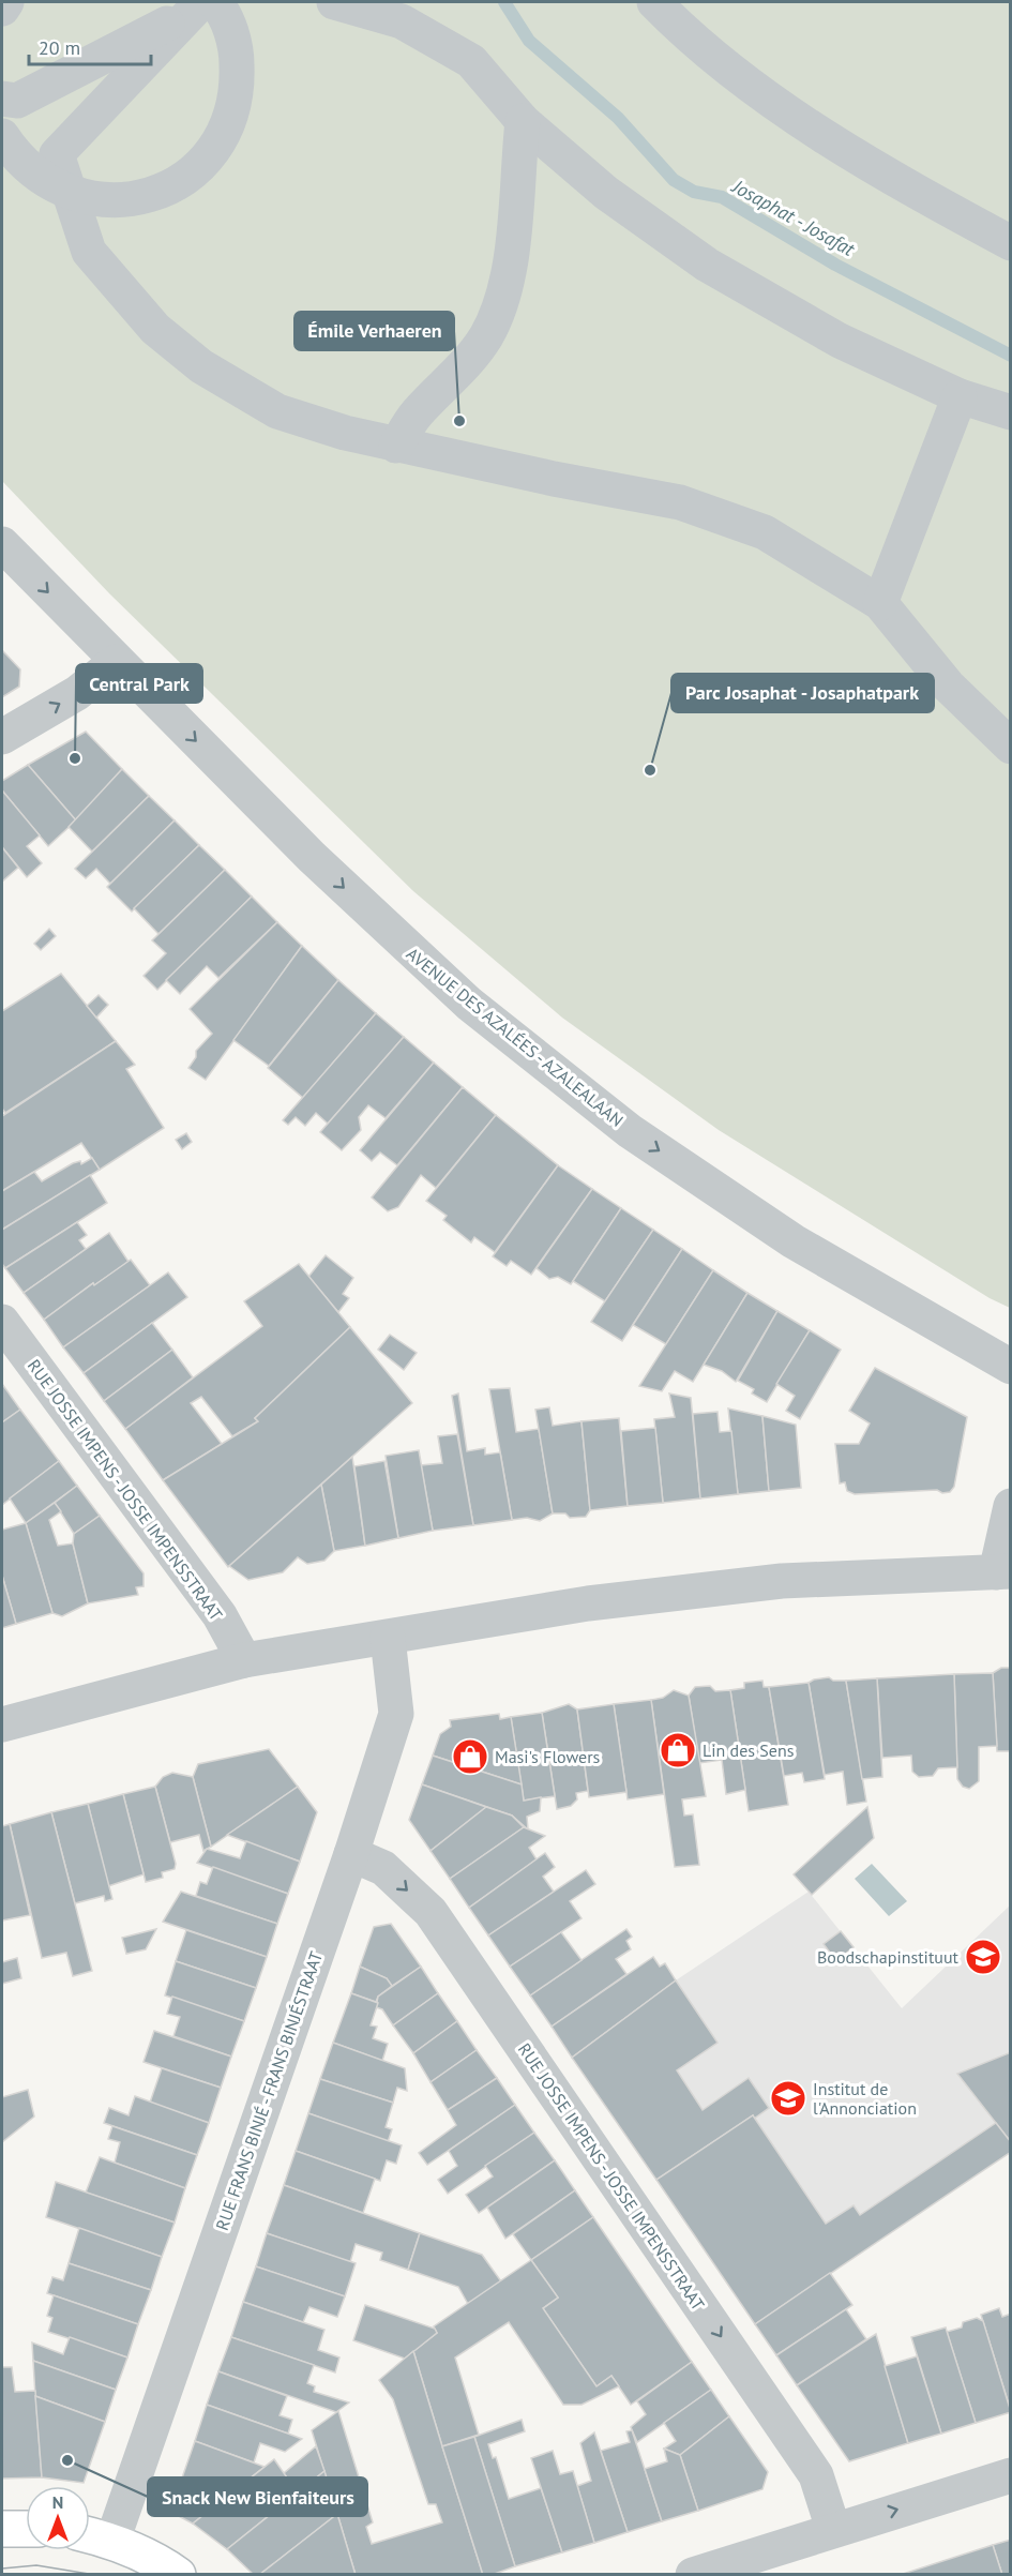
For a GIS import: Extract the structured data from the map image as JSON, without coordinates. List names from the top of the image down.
{
  "streets": {
    "street": ["AVENUE DES AZALÉES - AZALEALAAN", "RUE JOSSE IMPENS - JOSSE IMPENSSTRAAT", "RUE FRANS BINJÉ - FRANS BINJÉSTRAAT"]
  },
  "crossings": [
    ["RUE JOSSE IMPENS - JOSSE IMPENSSTRAAT", "RUE FRANS BINJÉ - FRANS BINJÉSTRAAT"]
  ],
  "one_way": ["AVENUE DES AZALÉES - AZALEALAAN", "RUE JOSSE IMPENS - JOSSE IMPENSSTRAAT"],
  "water": ["Josaphat - Josafat"],
  "places": {
    "other": [
      "Émile Verhaeren",
      "Central Park",
      "Parc Josaphat - Josaphatpark",
      "Snack New Bienfaiteurs"
    ],
    "shop": ["Lin des Sens", "Masi's Flowers"],
    "school or university": ["Boodschapinstituut", "Institut de l'Annonciation"]
  },
  "scale_bar": "20 m",
  "north": "top"
}
